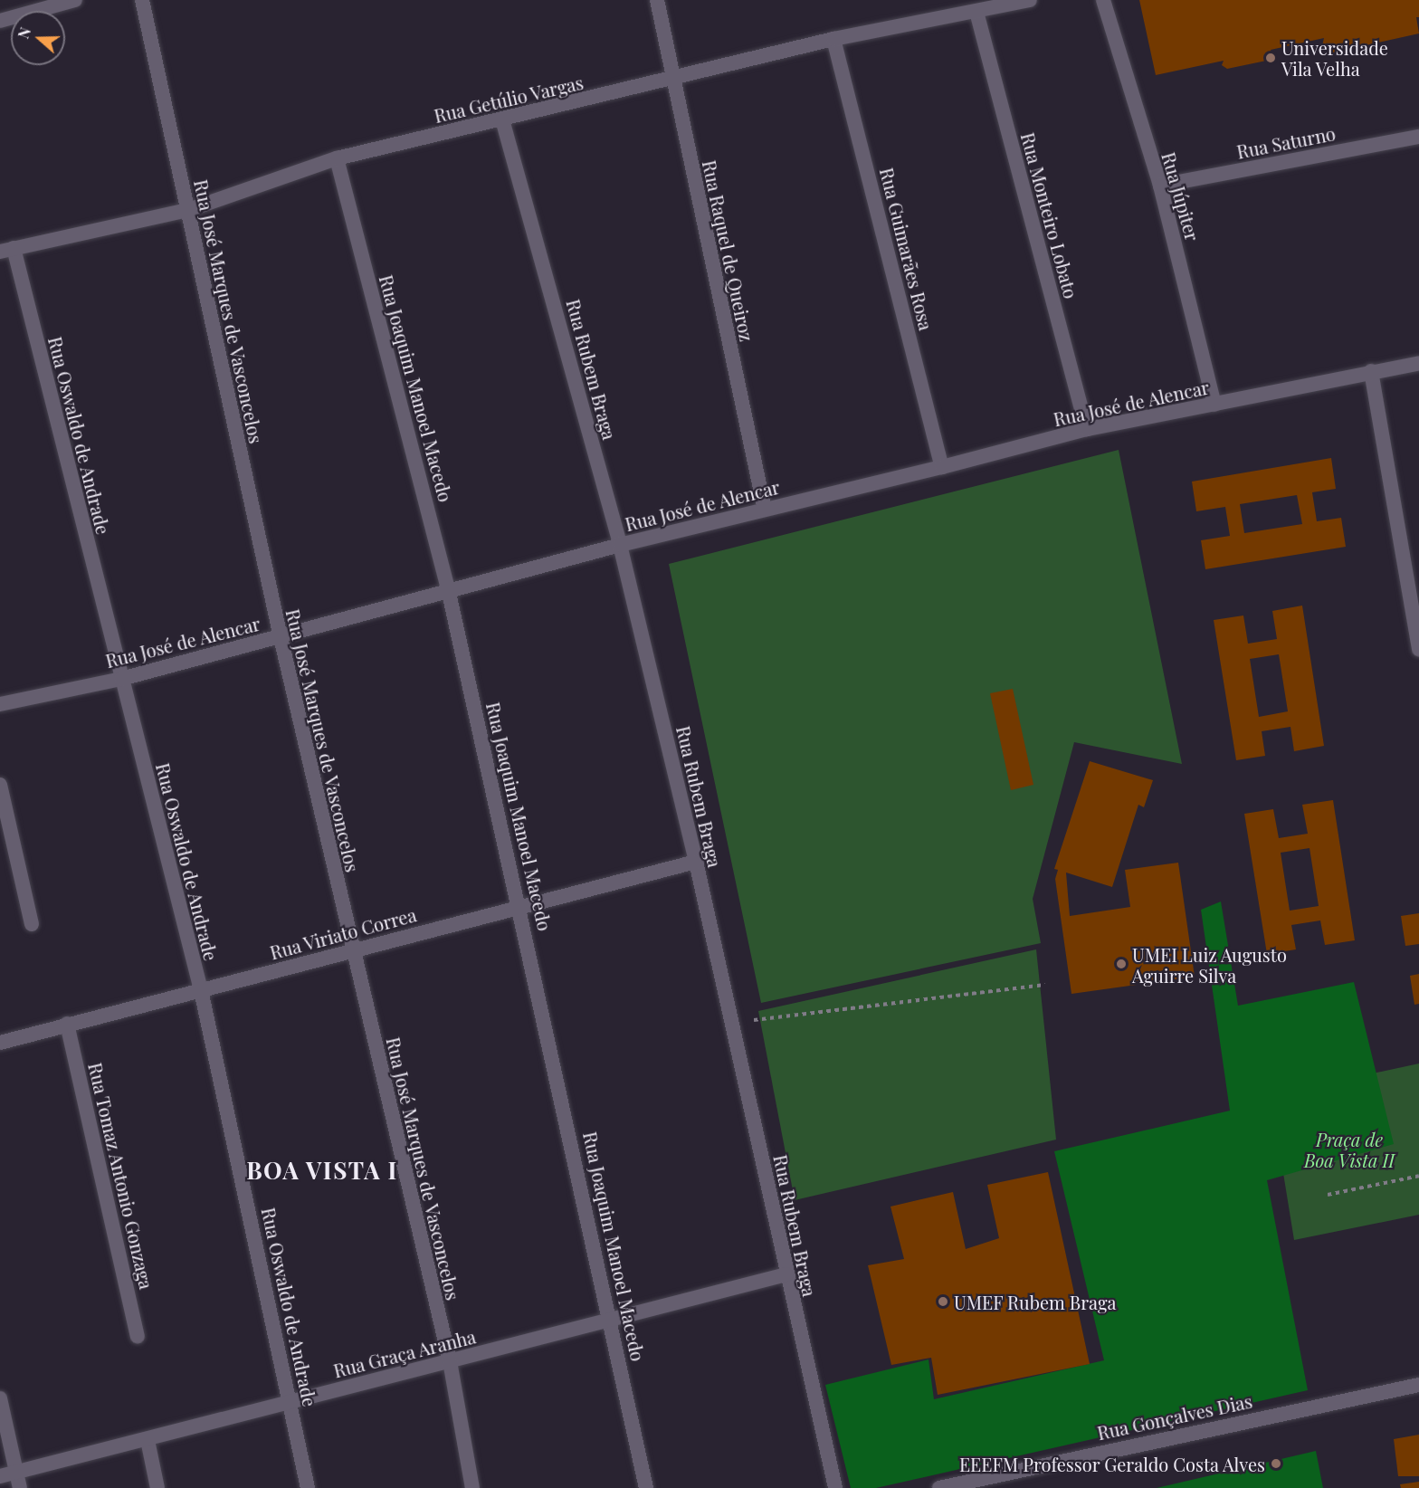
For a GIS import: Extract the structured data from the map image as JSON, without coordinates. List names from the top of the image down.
{
  "streets": {
    "street": [
      "Rua Getúlio Vargas",
      "Rua Saturno",
      "Rua Júpiter",
      "Rua Monteiro Lobato",
      "Rua Guimarães Rosa",
      "Rua Raquel de Queiroz",
      "Rua José Marques de Vasconcelos",
      "Rua Rubem Braga",
      "Rua Joaquim Manoel Macedo",
      "Rua José de Alencar",
      "Rua Oswaldo de Andrade",
      "Rua Viriato Correa",
      "Rua Tomaz Antonio Gonzaga",
      "Rua Graça Aranha",
      "Rua Gonçalves Dias"
    ]
  },
  "crossings": [
    ["Rua Getúlio Vargas", "Rua Monteiro Lobato"],
    ["Rua Getúlio Vargas", "Rua Guimarães Rosa"],
    ["Rua Getúlio Vargas", "Rua Raquel de Queiroz"],
    ["Rua Getúlio Vargas", "Rua José Marques de Vasconcelos"],
    ["Rua Getúlio Vargas", "Rua Rubem Braga"],
    ["Rua Getúlio Vargas", "Rua Joaquim Manoel Macedo"],
    ["Rua Getúlio Vargas", "Rua Oswaldo de Andrade"],
    ["Rua Saturno", "Rua Júpiter"],
    ["Rua Júpiter", "Rua José de Alencar"],
    ["Rua Monteiro Lobato", "Rua José de Alencar"],
    ["Rua Guimarães Rosa", "Rua José de Alencar"],
    ["Rua Raquel de Queiroz", "Rua José de Alencar"],
    ["Rua José Marques de Vasconcelos", "Rua José de Alencar"],
    ["Rua José Marques de Vasconcelos", "Rua Viriato Correa"],
    ["Rua José Marques de Vasconcelos", "Rua Graça Aranha"],
    ["Rua Rubem Braga", "Rua José de Alencar"],
    ["Rua Rubem Braga", "Rua Viriato Correa"],
    ["Rua Rubem Braga", "Rua Graça Aranha"],
    ["Rua Joaquim Manoel Macedo", "Rua José de Alencar"],
    ["Rua Joaquim Manoel Macedo", "Rua Viriato Correa"],
    ["Rua Joaquim Manoel Macedo", "Rua Graça Aranha"],
    ["Rua José de Alencar", "Rua Oswaldo de Andrade"],
    ["Rua Oswaldo de Andrade", "Rua Viriato Correa"],
    ["Rua Oswaldo de Andrade", "Rua Graça Aranha"],
    ["Rua Viriato Correa", "Rua Tomaz Antonio Gonzaga"]
  ],
  "districts": ["BOA VISTA I"],
  "parks": ["Praça de Boa Vista II"],
  "places": [
    "Universidade Vila Velha",
    "UMEI Luiz Augusto Aguirre Silva",
    "UMEF Rubem Braga",
    "EEEFM Professor Geraldo Costa Alves"
  ],
  "north": "left"
}
